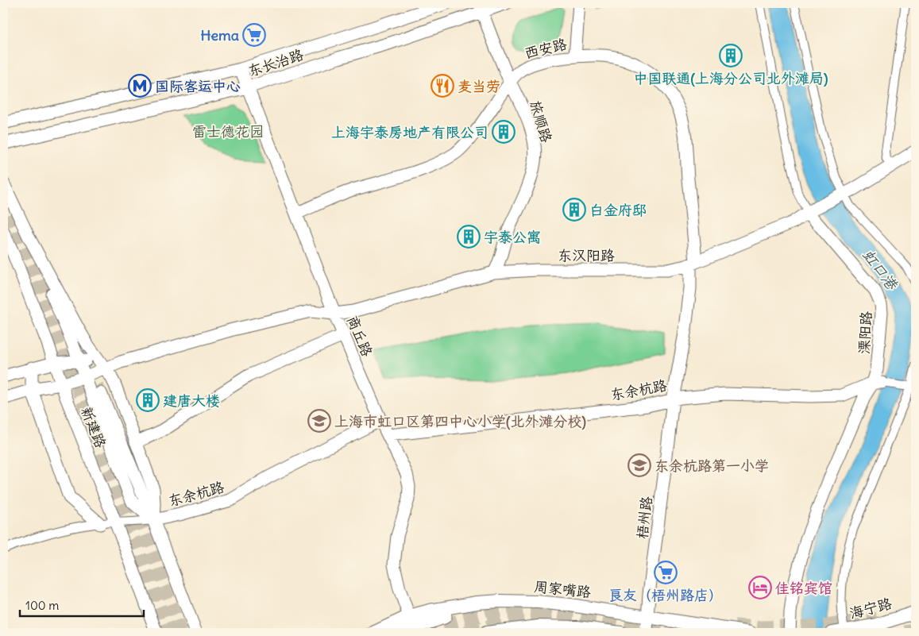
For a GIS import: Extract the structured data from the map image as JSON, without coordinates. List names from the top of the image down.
{
  "streets": {
    "main road": ["周家嘴路", "海宁路"],
    "street": [
      "西安路",
      "东长治路",
      "旅顺路",
      "东汉阳路",
      "溧阳路",
      "商丘路",
      "东余杭路",
      "新建路",
      "梧州路"
    ]
  },
  "crossings": [
    ["西安路", "旅顺路"],
    ["西安路", "东汉阳路"],
    ["西安路", "商丘路"],
    ["西安路", "梧州路"],
    ["东长治路", "旅顺路"],
    ["东长治路", "商丘路"],
    ["旅顺路", "东汉阳路"],
    ["东汉阳路", "溧阳路"],
    ["东汉阳路", "商丘路"],
    ["东汉阳路", "新建路"],
    ["东汉阳路", "梧州路"],
    ["溧阳路", "东余杭路"],
    ["商丘路", "东余杭路"],
    ["商丘路", "周家嘴路"],
    ["东余杭路", "新建路"],
    ["东余杭路", "梧州路"],
    ["梧州路", "周家嘴路"]
  ],
  "water": ["虹口港"],
  "parks": ["雷士德花园"],
  "places": {
    "supermarket": ["Hema", "良友（梧州路店）"],
    "building": [
      "中国联通(上海分公司北外滩局)",
      "上海宇泰房地产有限公司",
      "白金府邸",
      "宇泰公寓",
      "建唐大楼"
    ],
    "metro station": ["国际客运中心"],
    "restaurant": ["麦当劳"],
    "school or university": ["上海市虹口区第四中心小学(北外滩分校)", "东余杭路第一小学"],
    "hotel": ["佳铭宾馆"]
  },
  "scale_bar": "100 m"
}
